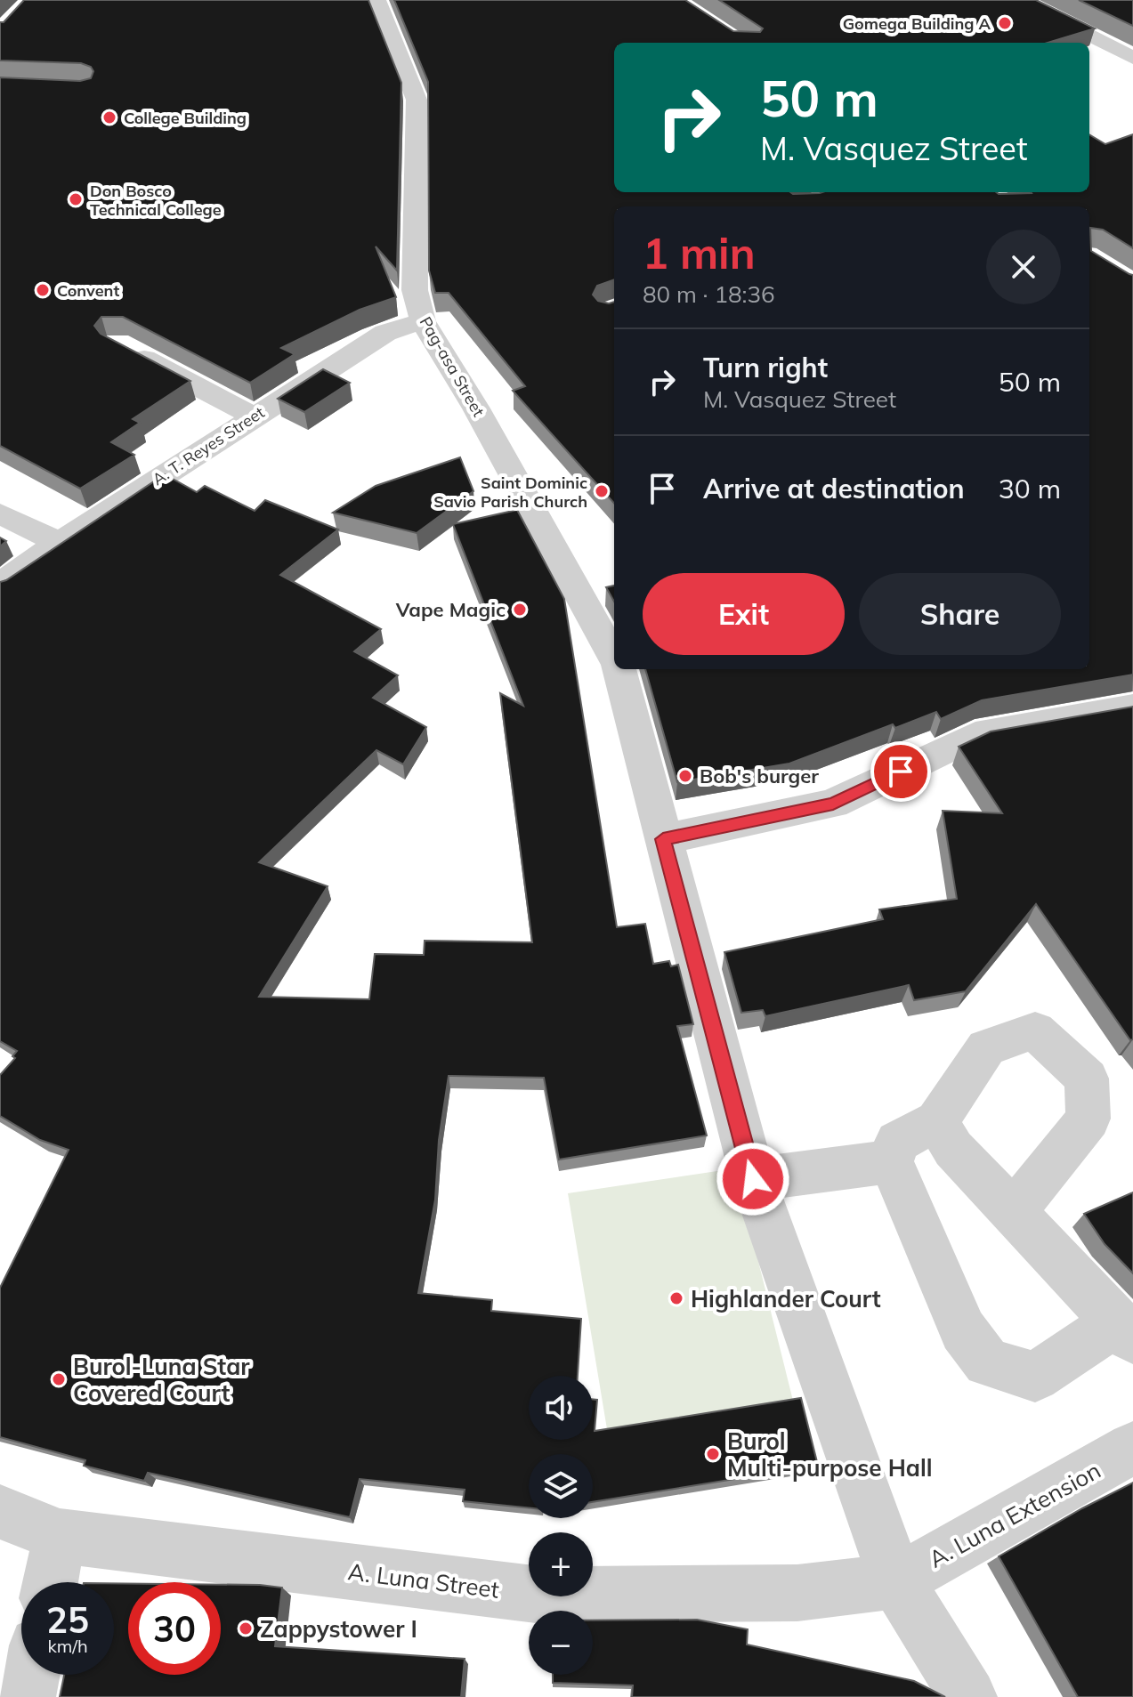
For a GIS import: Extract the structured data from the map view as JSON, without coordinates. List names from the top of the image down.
{
  "streets": {
    "street": [
      "Pag-asa Street",
      "A. T. Reyes Street",
      "A. Luna Extension",
      "A. Luna Street"
    ]
  },
  "crossings": [
    ["Pag-asa Street", "A. T. Reyes Street"],
    ["Pag-asa Street", "A. Luna Extension"],
    ["Pag-asa Street", "A. Luna Street"],
    ["A. Luna Extension", "A. Luna Street"]
  ],
  "places": [
    "Gomega Building A",
    "College Building",
    "Don Bosco Technical College",
    "Convent",
    "Saint Dominic Savio Parish Church",
    "Vape Magic",
    "Bob's burger",
    "Highlander Court",
    "Burol-Luna Star Covered Court",
    "Burol Multi-purpose Hall",
    "Zappystower I"
  ],
  "page": {
    "turn": ["50 m", "M. Vasquez Street"],
    "heading": ["1 min", "80 m · 18:36"],
    "list": [
      {
        "name": "Turn right",
        "note": "M. Vasquez Street",
        "value": "50 m"
      },
      {
        "name": "Arrive at destination",
        "value": "30 m"
      }
    ],
    "buttons": ["Exit", "Share"],
    "map_buttons": ["+", "−"],
    "speed": "25 km/h",
    "limit": "30"
  }
}
